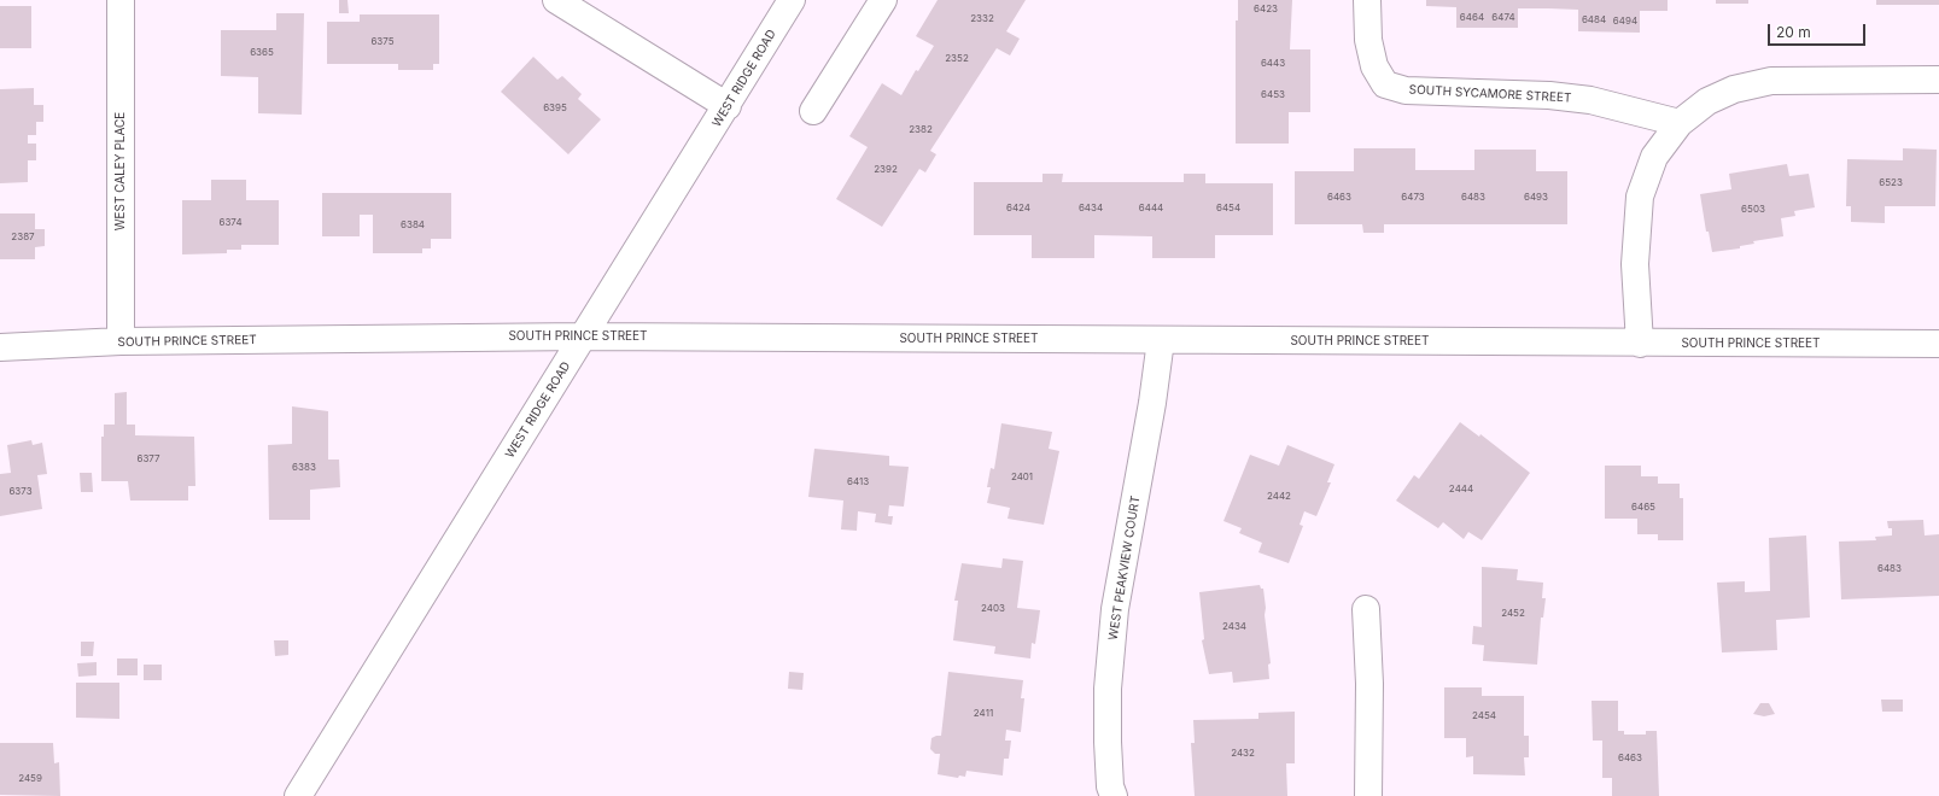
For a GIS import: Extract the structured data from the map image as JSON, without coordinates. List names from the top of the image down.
{
  "streets": {
    "street": [
      "WEST RIDGE ROAD",
      "SOUTH SYCAMORE STREET",
      "WEST CALEY PLACE",
      "SOUTH PRINCE STREET",
      "WEST PEAKVIEW COURT"
    ]
  },
  "crossings": [
    ["WEST RIDGE ROAD", "SOUTH PRINCE STREET"],
    ["WEST CALEY PLACE", "SOUTH PRINCE STREET"],
    ["SOUTH PRINCE STREET", "WEST PEAKVIEW COURT"]
  ],
  "house_numbers": [
    "6423",
    "6464",
    "6474",
    "2332",
    "6484",
    "6494",
    "6375",
    "6365",
    "2352",
    "6443",
    "6453",
    "6395",
    "2382",
    "2392",
    "6523",
    "6463",
    "6473",
    "6483",
    "6493",
    "6424",
    "6434",
    "6444",
    "6454",
    "6503",
    "6374",
    "6384",
    "2387",
    "6377",
    "6383",
    "2401",
    "6413",
    "2444",
    "6373",
    "2442",
    "6465",
    "6483",
    "2403",
    "2452",
    "2434",
    "2411",
    "2454",
    "2432",
    "6463",
    "2459"
  ],
  "scale_bar": "20 m"
}
